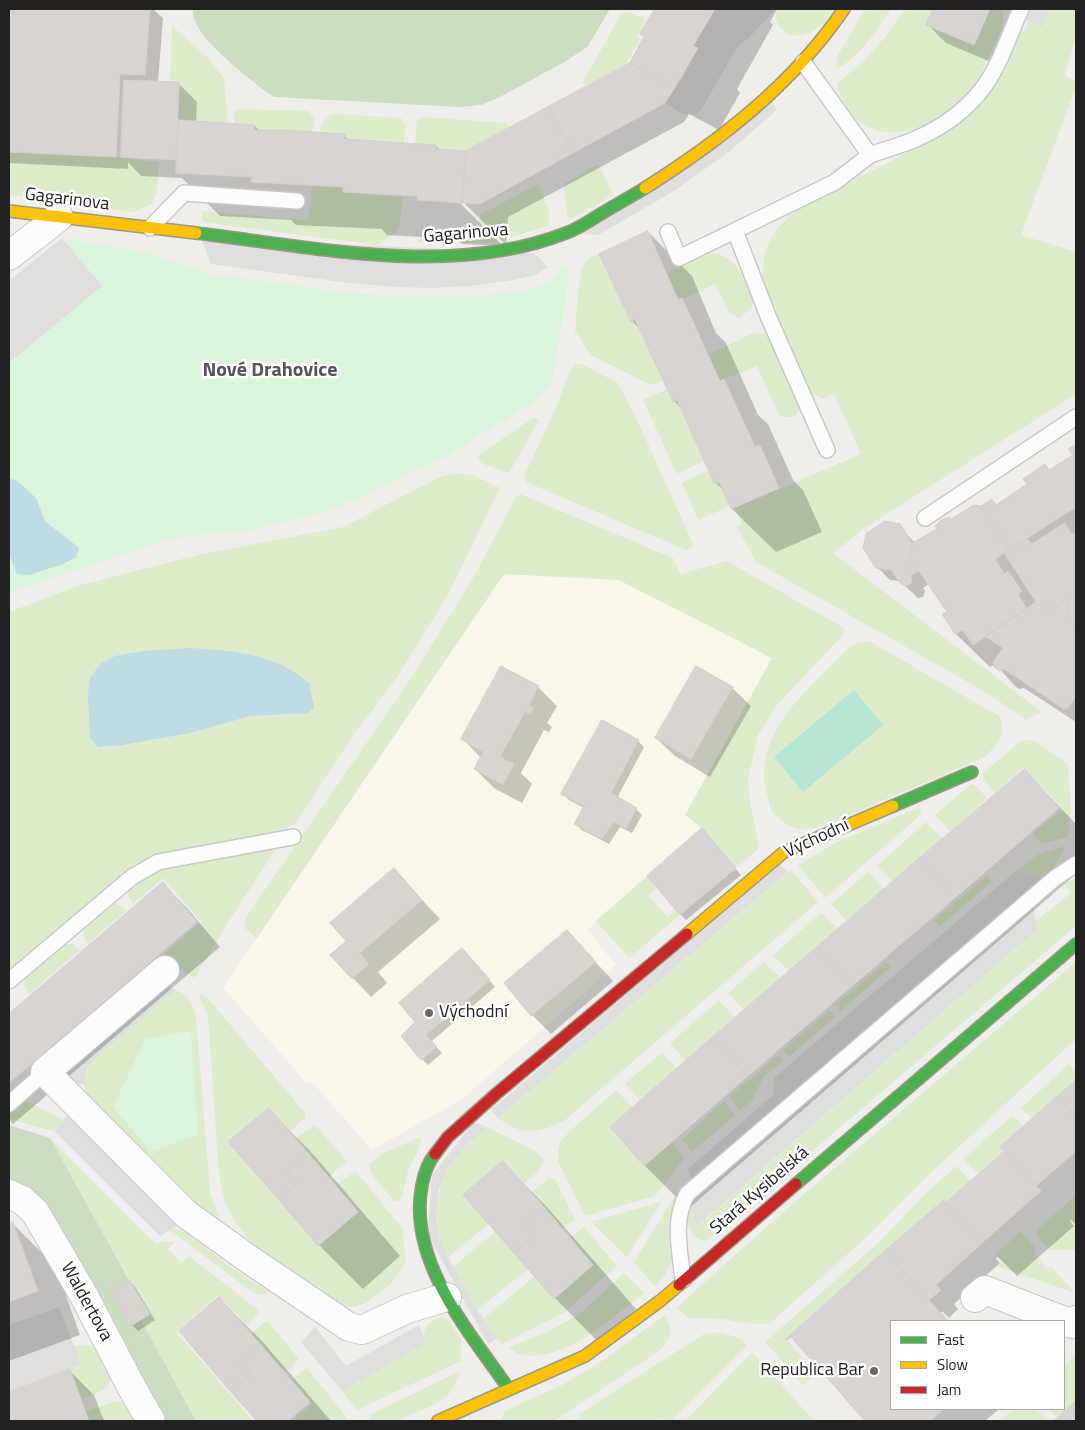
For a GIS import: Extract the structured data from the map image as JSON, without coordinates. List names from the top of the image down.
{
  "streets": {
    "street": [
      "Gagarinova",
      "Východní",
      "Stará Kysibelská",
      "Waldertova"
    ]
  },
  "crossings": [
    ["Východní", "Stará Kysibelská"]
  ],
  "districts": ["Nové Drahovice"],
  "places": ["Východní", "Republica Bar"],
  "legend": ["Fast", "Slow", "Jam"]
}
